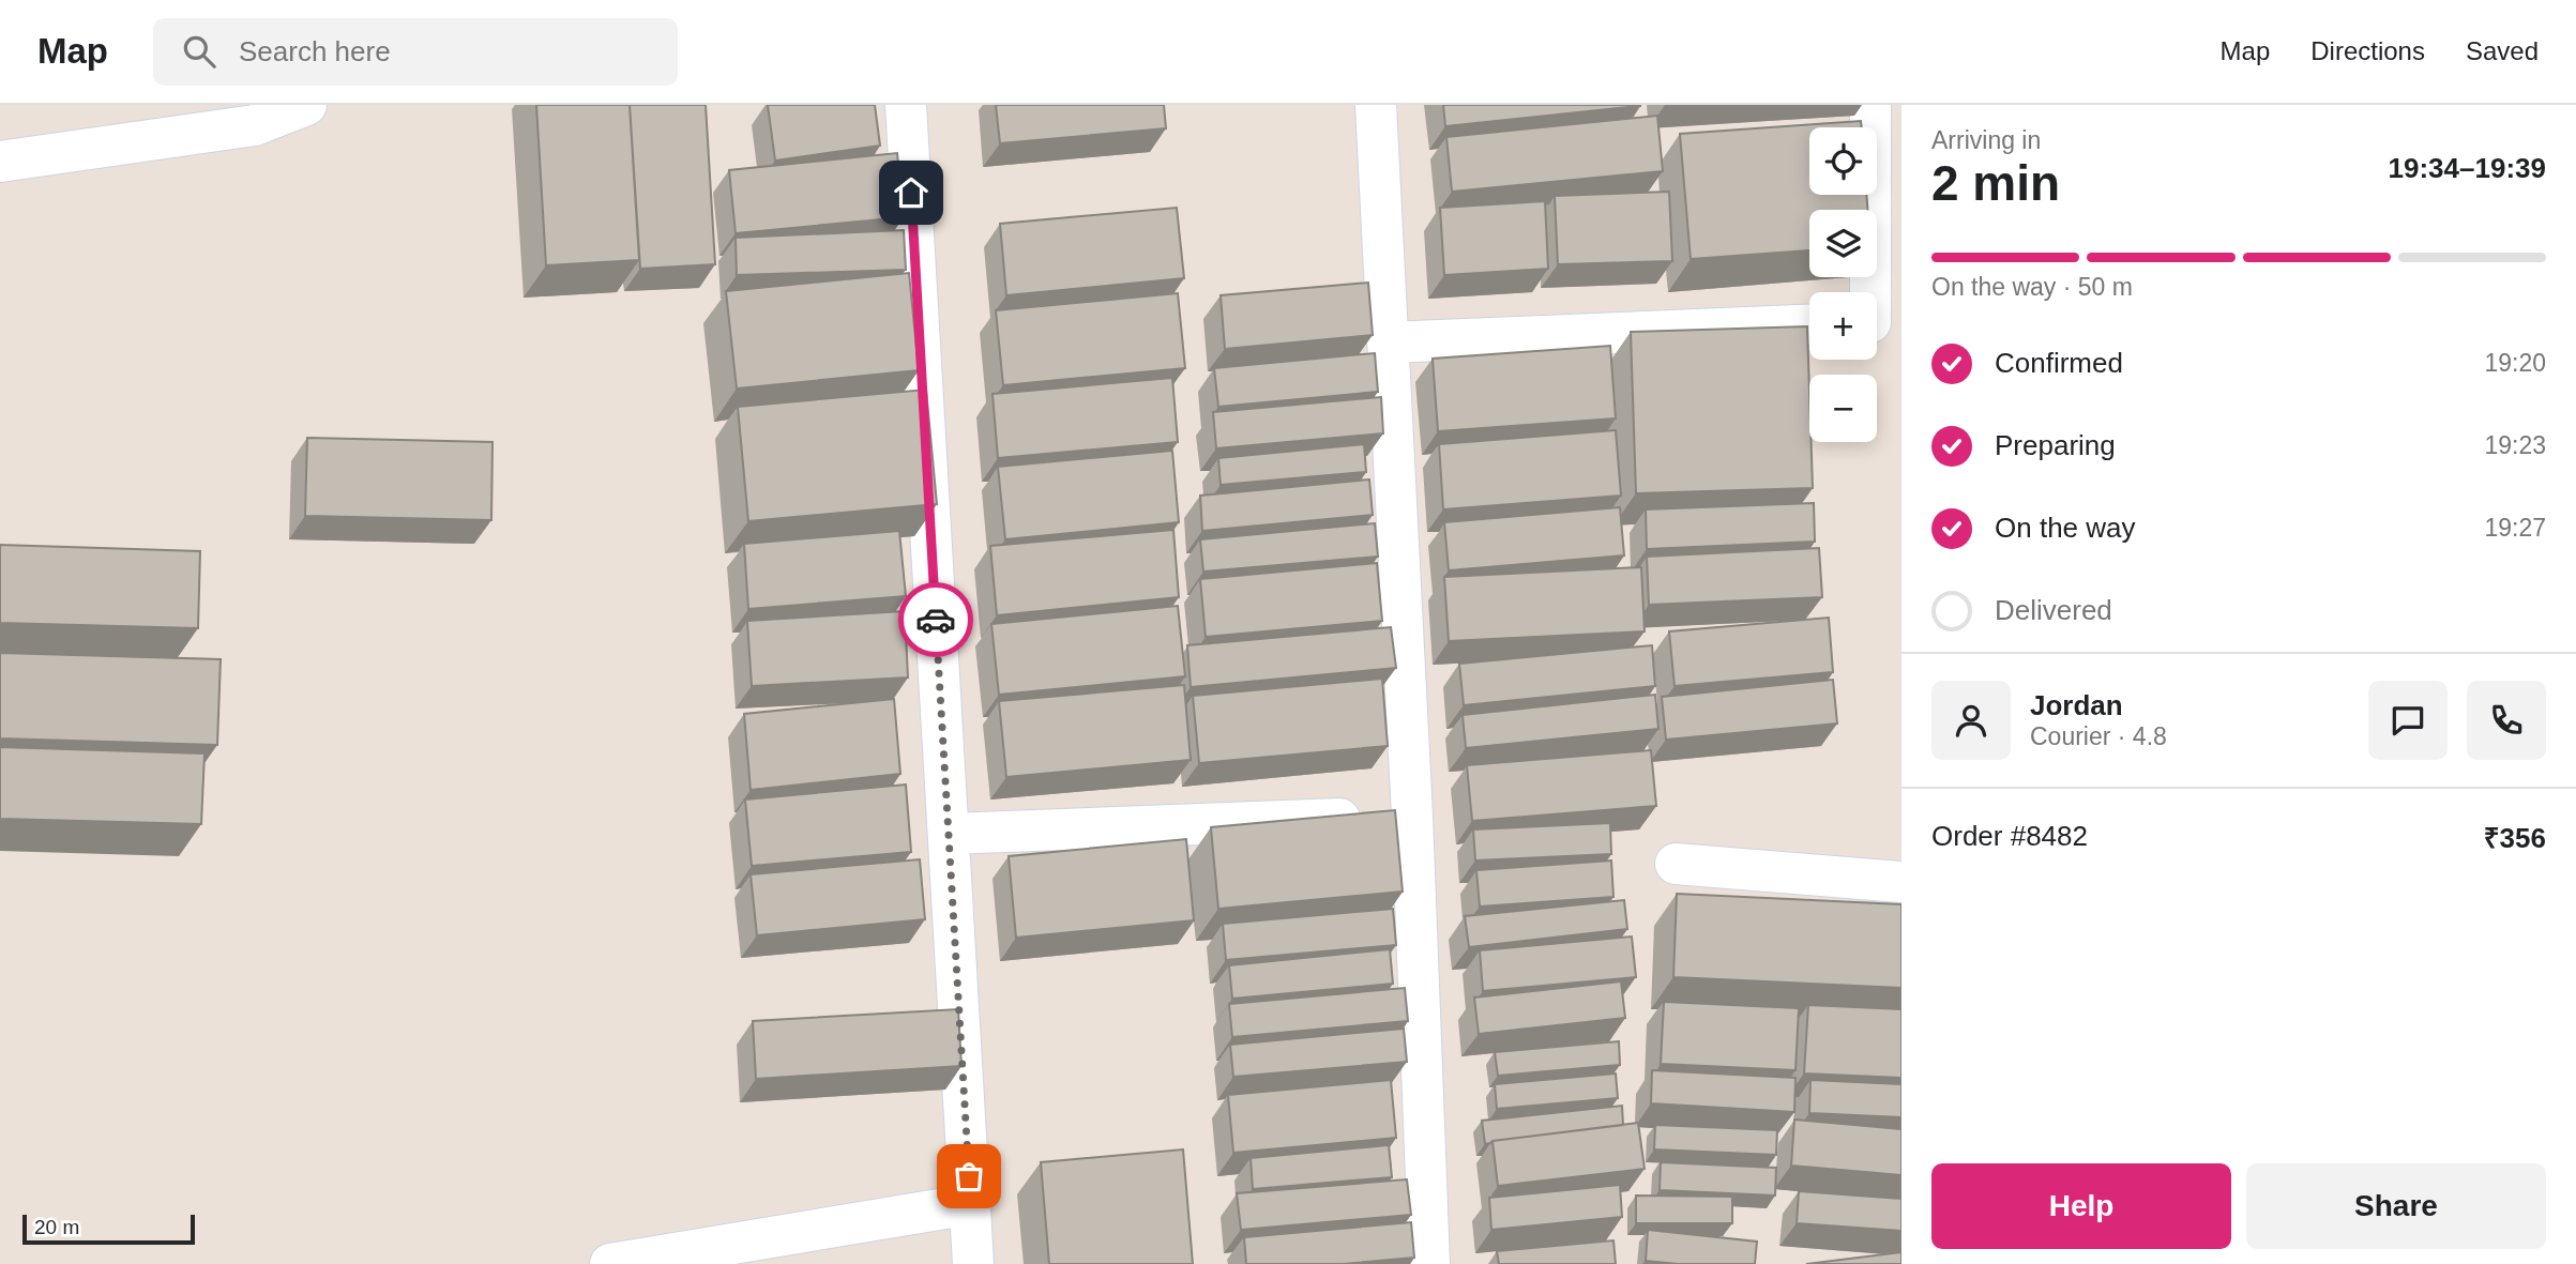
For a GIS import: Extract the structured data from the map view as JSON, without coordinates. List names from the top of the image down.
{
  "scale_bar": "20 m",
  "page": {
    "header": "Map",
    "search": "Search here",
    "nav": ["Map", "Directions", "Saved"],
    "heading": ["2 min", "Arriving in", "19:34–19:39"],
    "panel": [
      "Jordan",
      "Courier · 4.8",
      "Order #8482",
      "₹356"
    ],
    "map_buttons": ["+", "−"],
    "bar": "On the way · 50 m",
    "list": [
      ["Confirmed", "19:20"],
      ["Preparing", "19:23"],
      ["On the way", "19:27"],
      "Delivered"
    ],
    "buttons": ["Help", "Share"],
    "scale": "20 m"
  }
}
